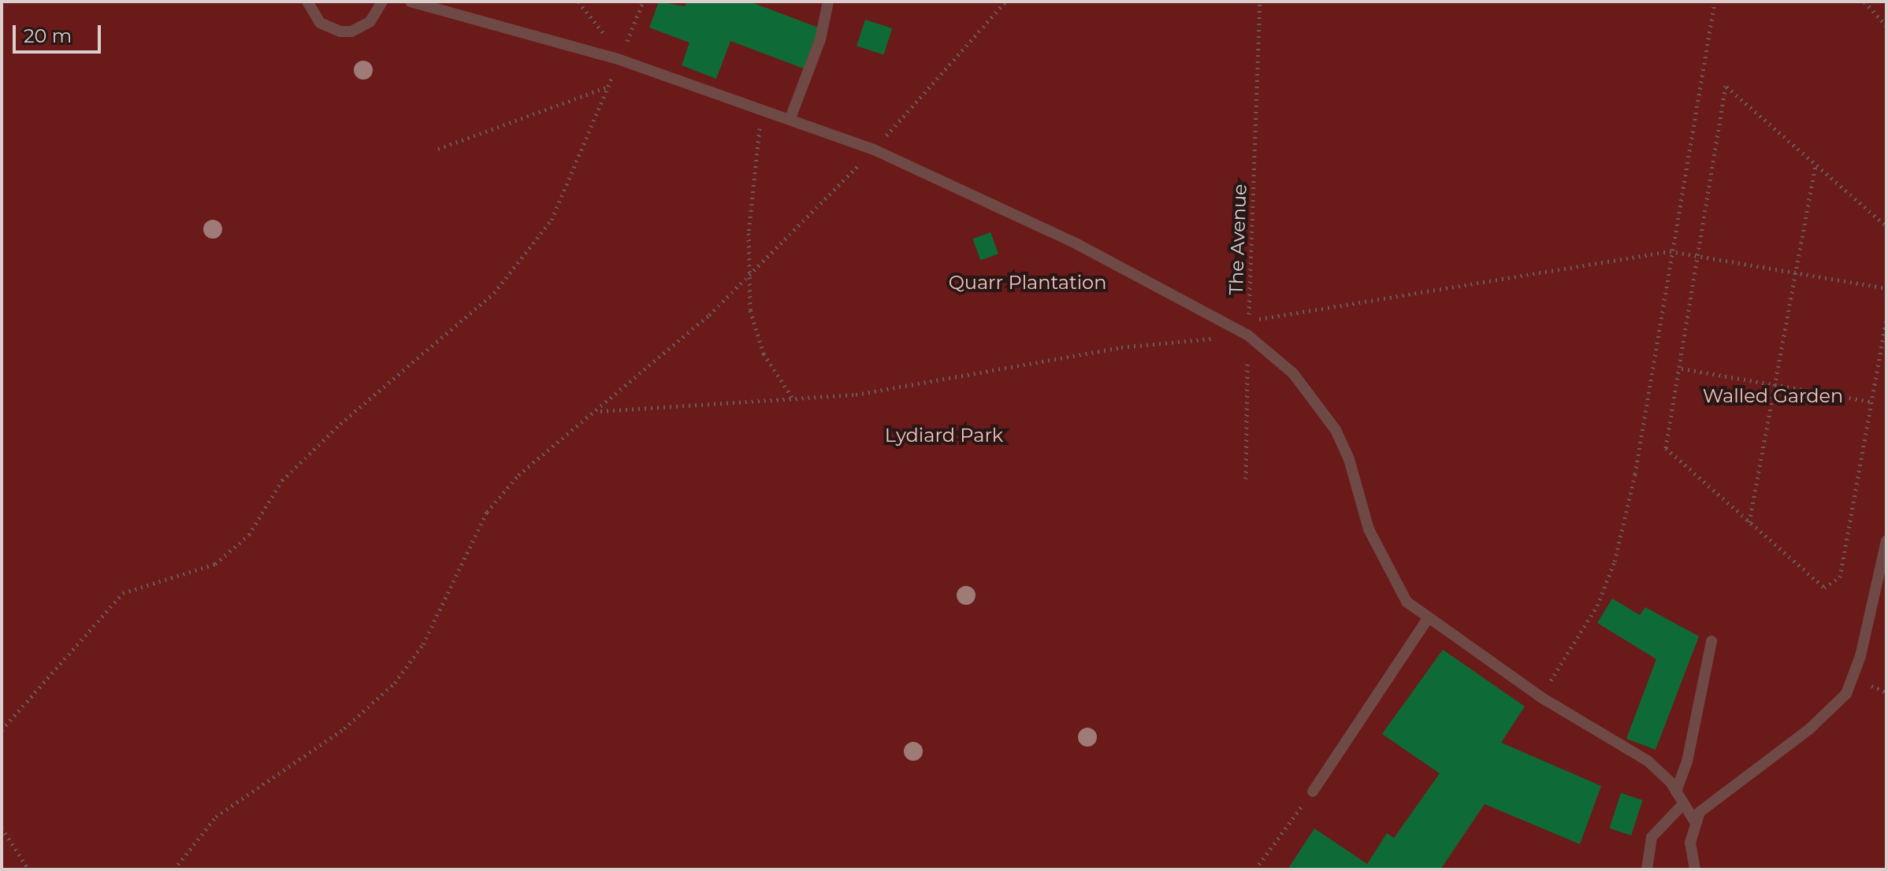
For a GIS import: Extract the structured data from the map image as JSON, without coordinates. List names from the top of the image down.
{
  "streets": {
    "path": ["The Avenue"]
  },
  "parks": ["Quarr Plantation", "Walled Garden", "Lydiard Park"],
  "scale_bar": "20 m"
}
